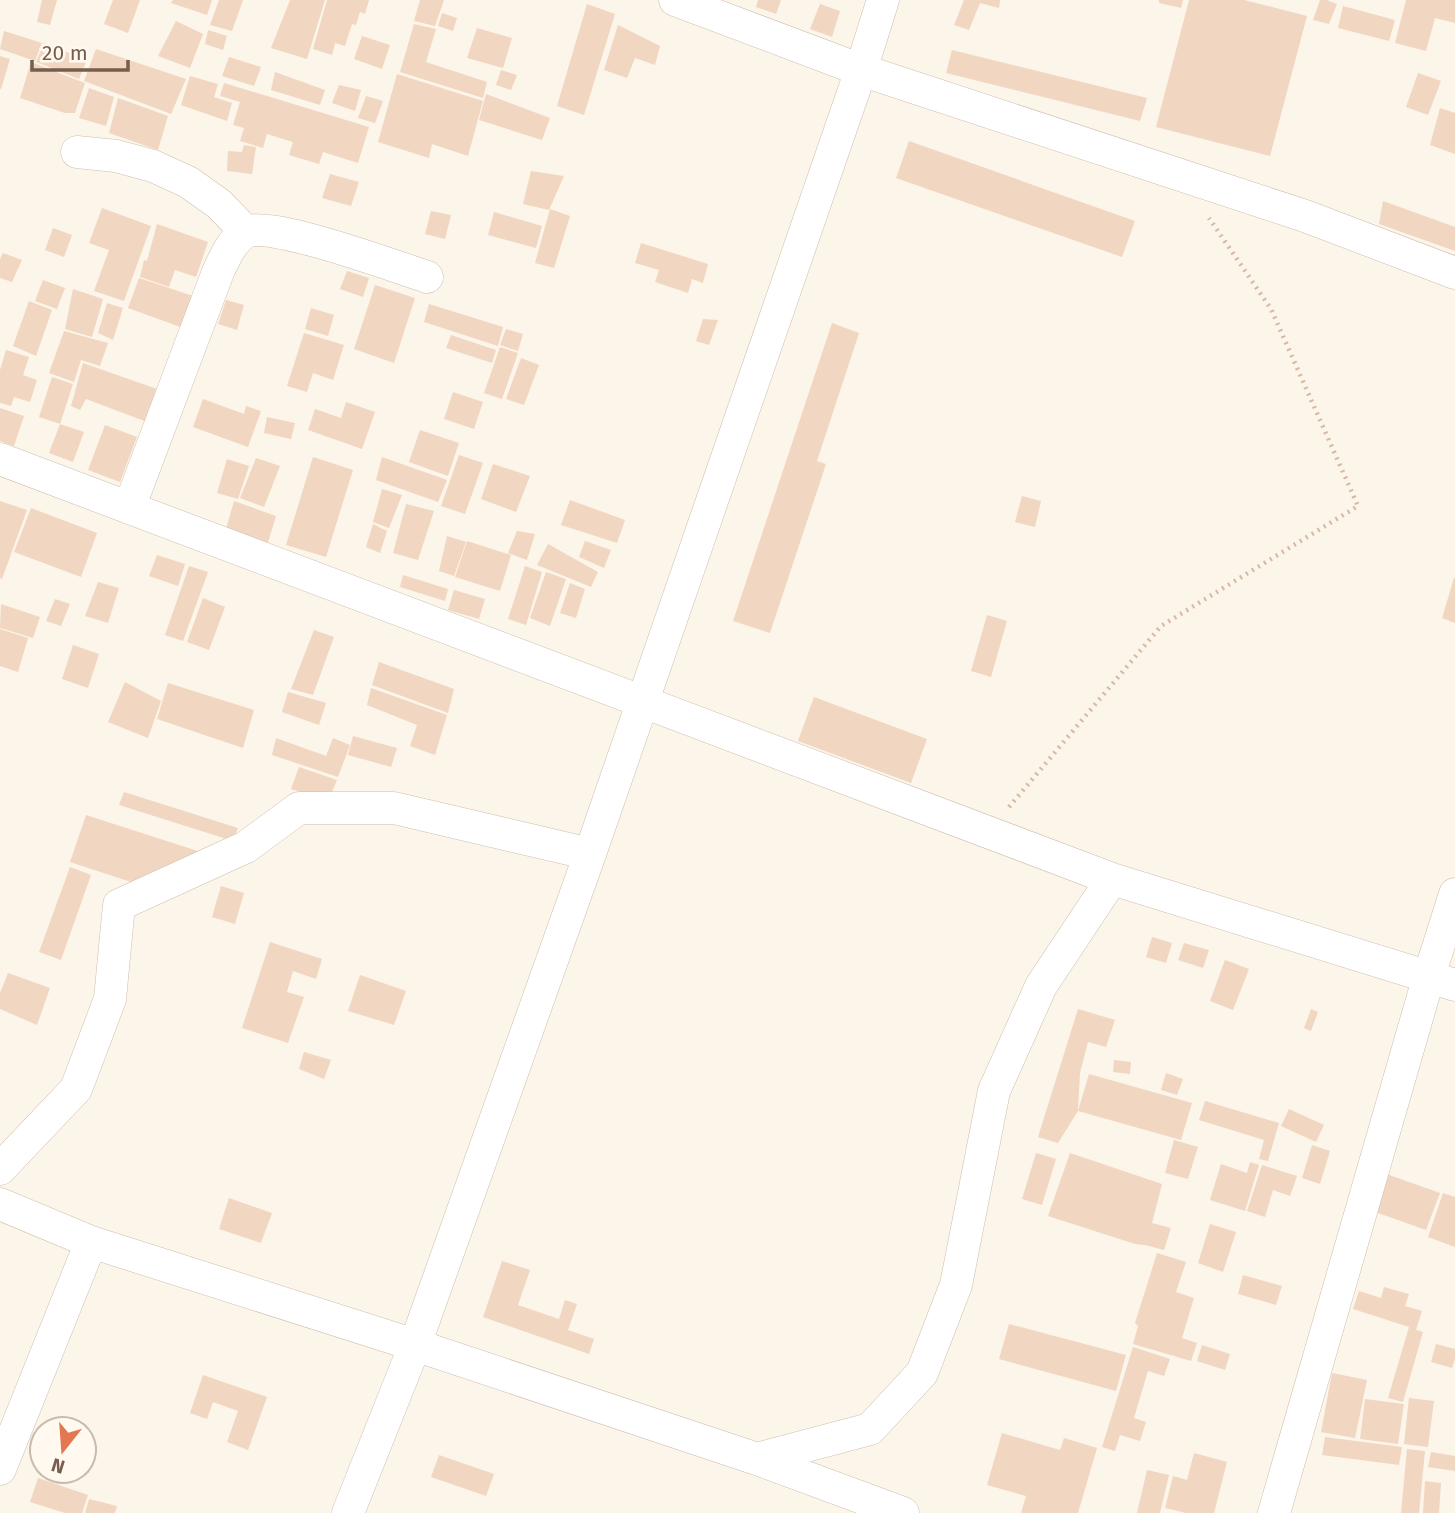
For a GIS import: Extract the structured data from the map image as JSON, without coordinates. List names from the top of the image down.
{
  "scale_bar": "20 m",
  "north": "bottom"
}
